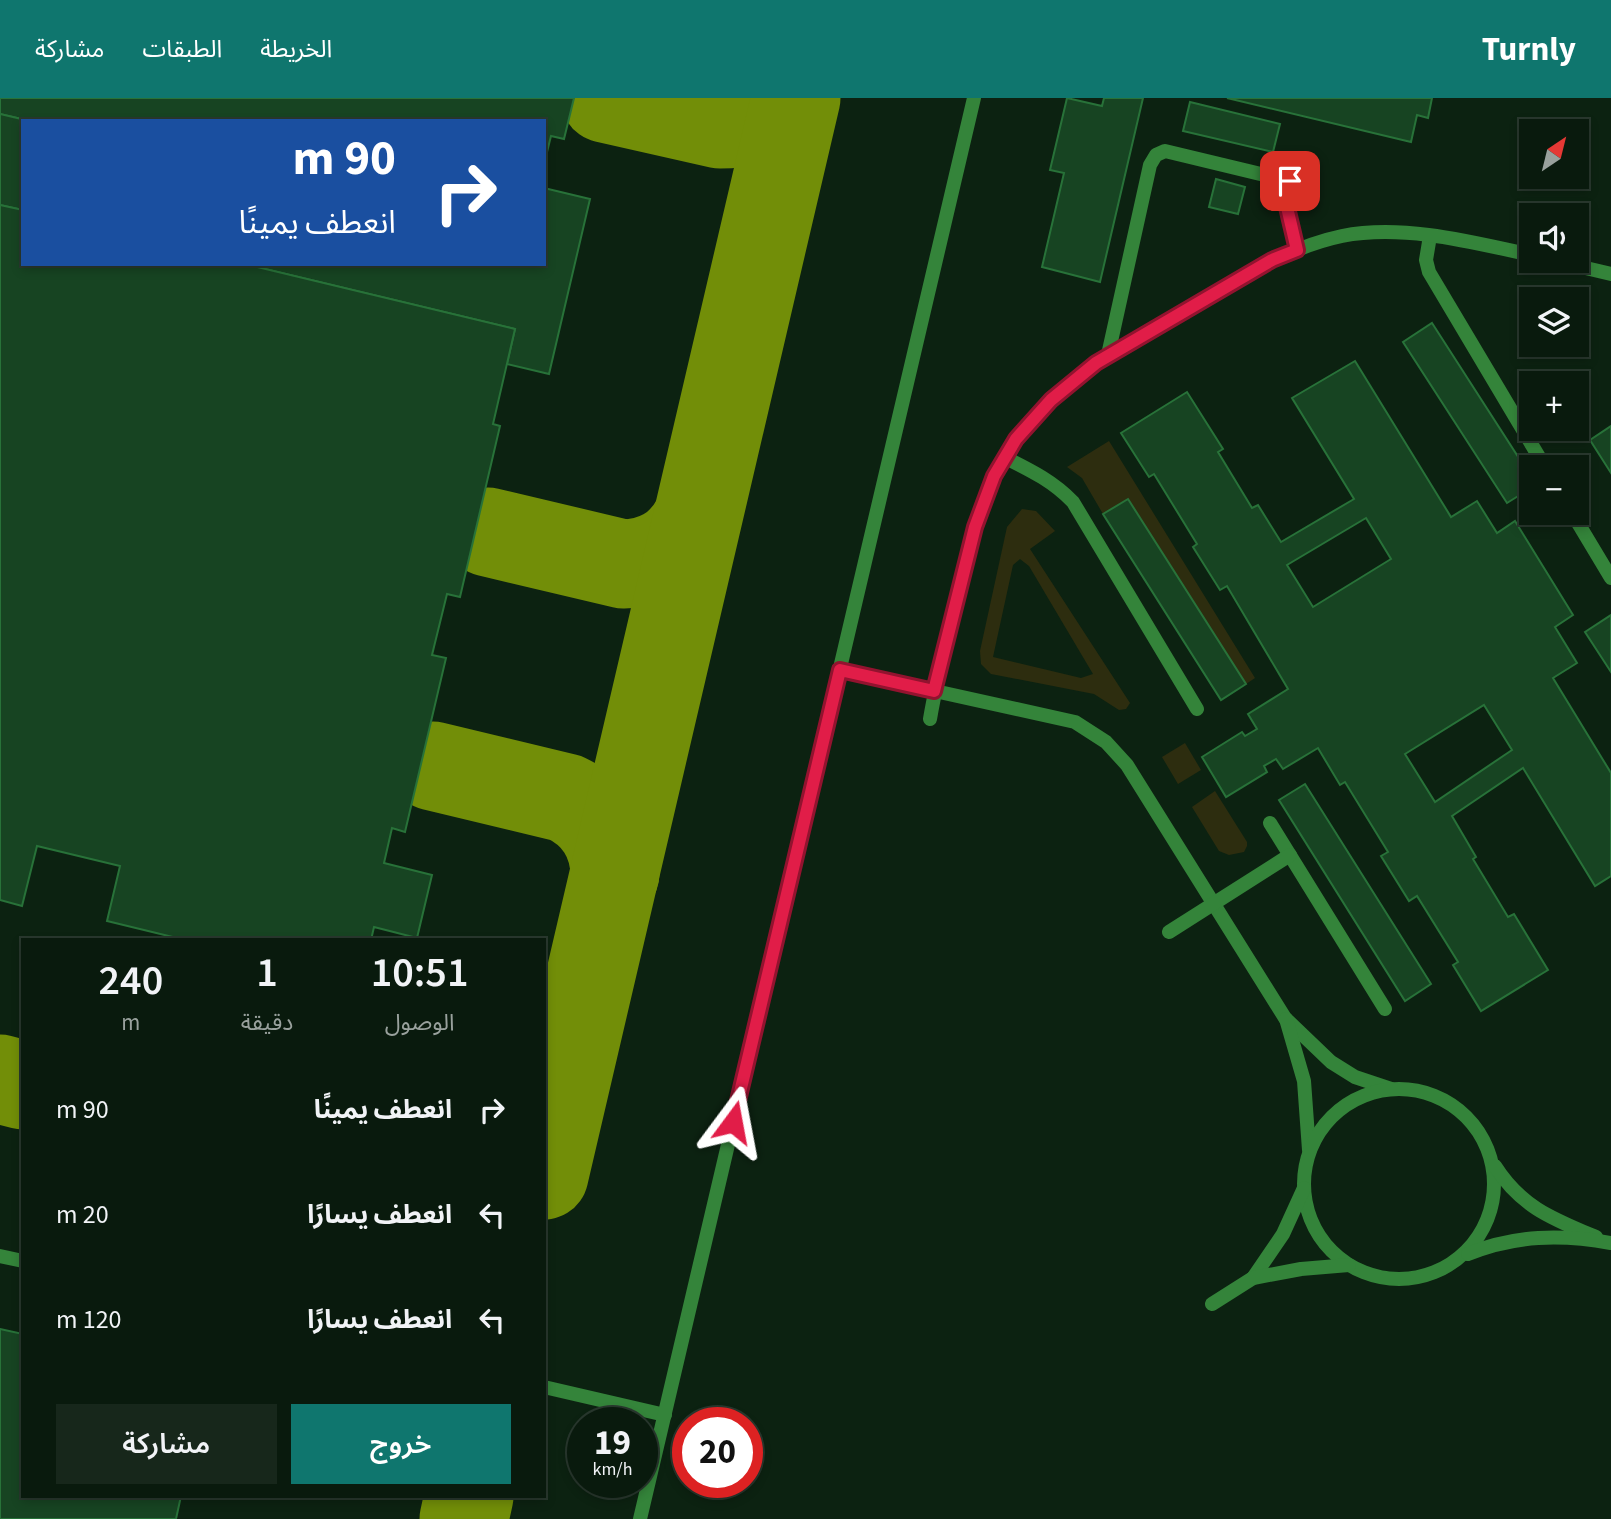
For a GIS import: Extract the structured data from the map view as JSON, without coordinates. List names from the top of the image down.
{
  "north": "top right",
  "page": {
    "header": "Turnly",
    "nav": ["الخريطة", "الطبقات", "مشاركة"],
    "map_buttons": ["+", "−"],
    "turn": ["90 m", "انعطف يمينًا"],
    "eta": [
      "10:51",
      "الوصول",
      "1",
      "دقيقة",
      "240",
      "m"
    ],
    "list": [
      {
        "name": "انعطف يمينًا",
        "value": "90 m"
      },
      {
        "name": "انعطف يسارًا",
        "value": "20 m"
      },
      {
        "name": "انعطف يسارًا",
        "value": "120 m"
      }
    ],
    "buttons": ["خروج", "مشاركة"],
    "speed": "19 km/h",
    "limit": "20"
  }
}
